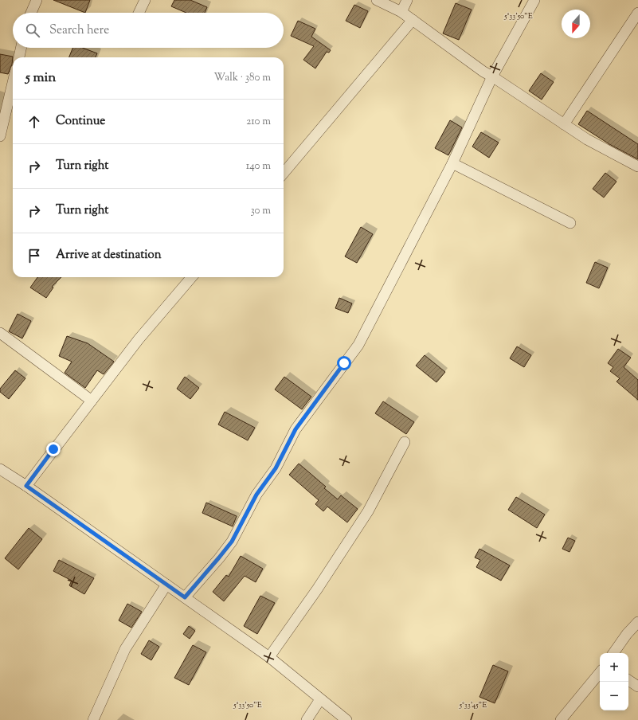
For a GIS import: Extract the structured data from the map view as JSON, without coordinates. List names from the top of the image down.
{
  "north": "bottom",
  "page": {
    "search": "Search here",
    "heading": ["5 min", "Walk · 380 m"],
    "list": [
      ["Continue", "210 m"],
      ["Turn right", "140 m"],
      ["Turn right", "30 m"],
      "Arrive at destination"
    ],
    "map_buttons": ["+", "−"]
  },
  "coordinates": ["5°33'50\"E", "5°33'45\"E"]
}
